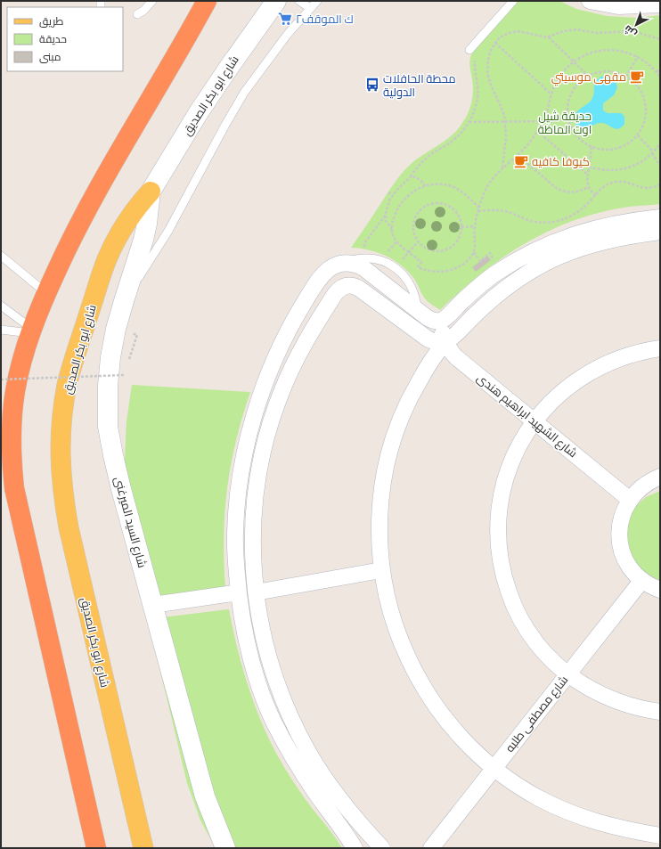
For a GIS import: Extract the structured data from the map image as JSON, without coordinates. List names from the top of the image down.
{
  "streets": {
    "main road": ["شارع ابو بكر الصديق", "شارع السيد الميرغنى"],
    "street": ["شارع الشهيد ابراهيم هندى", "شارع مصطفى طلبه"]
  },
  "crossings": [
    ["شارع ابو بكر الصديق", "شارع السيد الميرغنى"]
  ],
  "parks": ["حديقة شيل اوت الماظة"],
  "places": {
    "supermarket": ["ك الموقف٢"],
    "cafe": ["مقهى موسيتي", "كيوفا كافيه"],
    "bus stop": ["محطة الحافلات الدولية"]
  },
  "legend": ["طريق", "حديقة", "مبنى"],
  "north": "bottom left"
}
